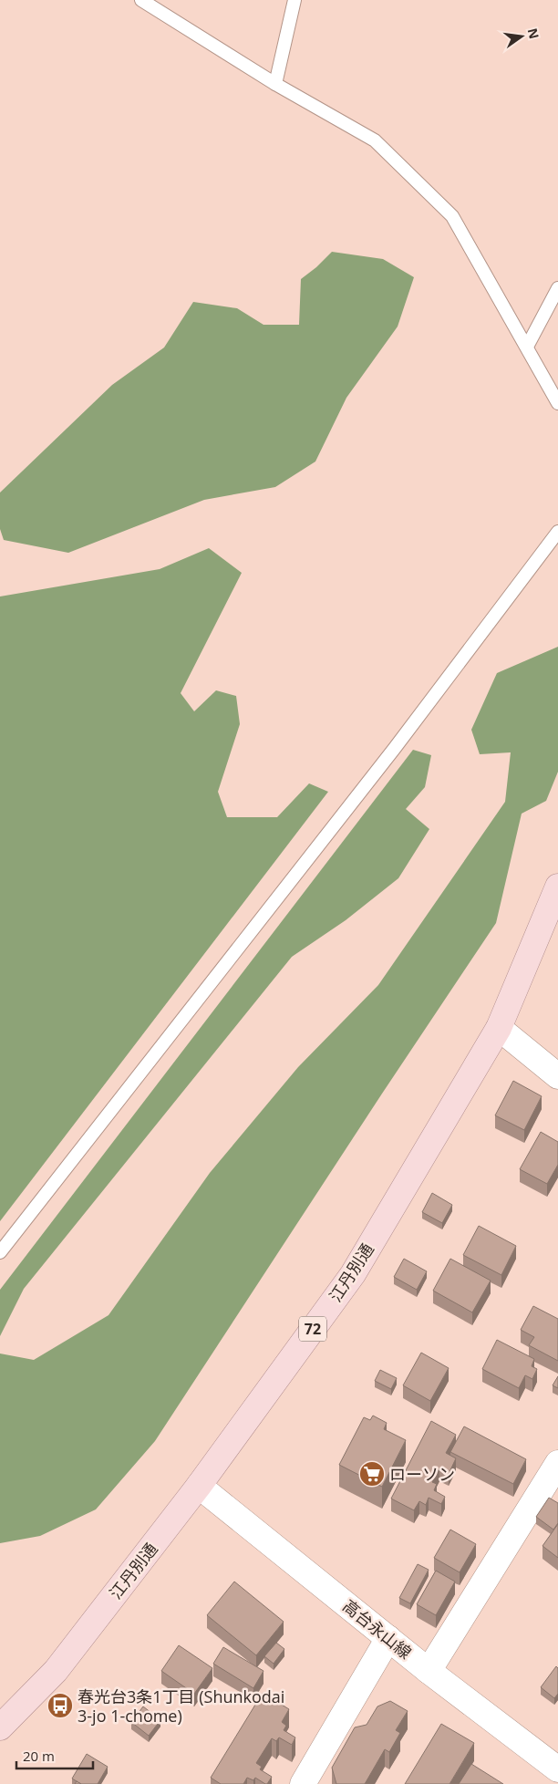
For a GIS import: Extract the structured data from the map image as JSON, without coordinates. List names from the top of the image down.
{
  "streets": {
    "main road": ["江丹別通", "72"],
    "street": ["高台永山線"]
  },
  "crossings": [
    ["江丹別通", "高台永山線"]
  ],
  "places": {
    "supermarket": ["ローソン"],
    "bus stop": ["春光台3条1丁目 (Shunkodai 3-jo 1-chome)"]
  },
  "scale_bar": "20 m",
  "north": "right"
}
